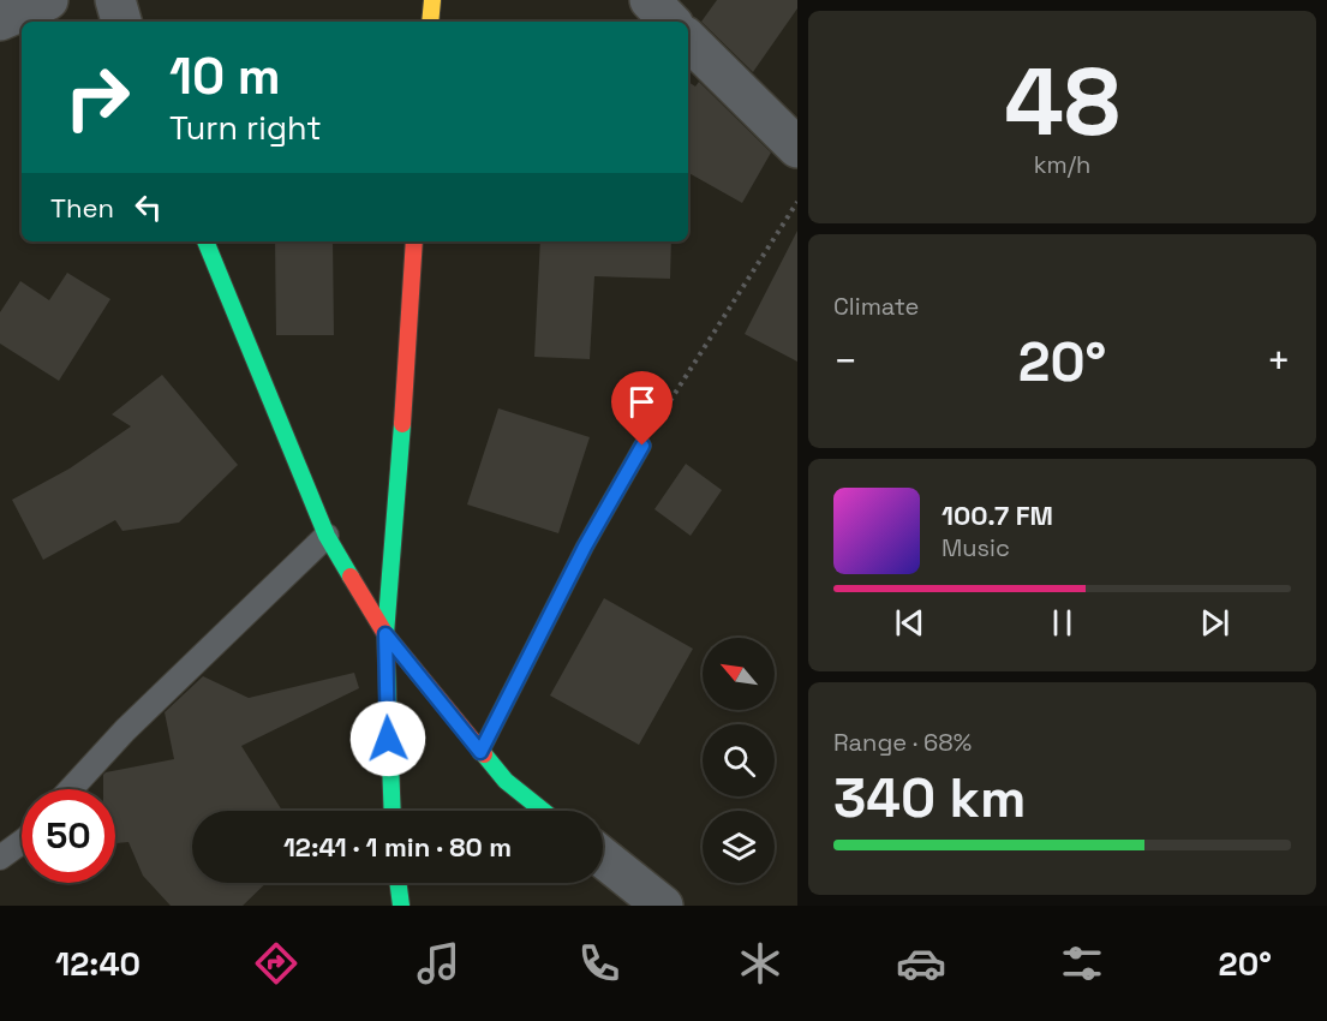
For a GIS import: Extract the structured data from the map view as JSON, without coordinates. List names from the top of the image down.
{
  "north": "top left",
  "page": {
    "tile": [
      ["48", "km/h"],
      "Climate",
      ["Range · 68%", "340 km"]
    ],
    "turn": ["10 m", "Turn right"],
    "then": "Then",
    "heat": ["−", "20°", "+"],
    "song": ["100.7 FM", "Music"],
    "limit": "50",
    "trip": "12:41 · 1 min · 80 m",
    "tabs": ["12:40", "20°"]
  }
}
